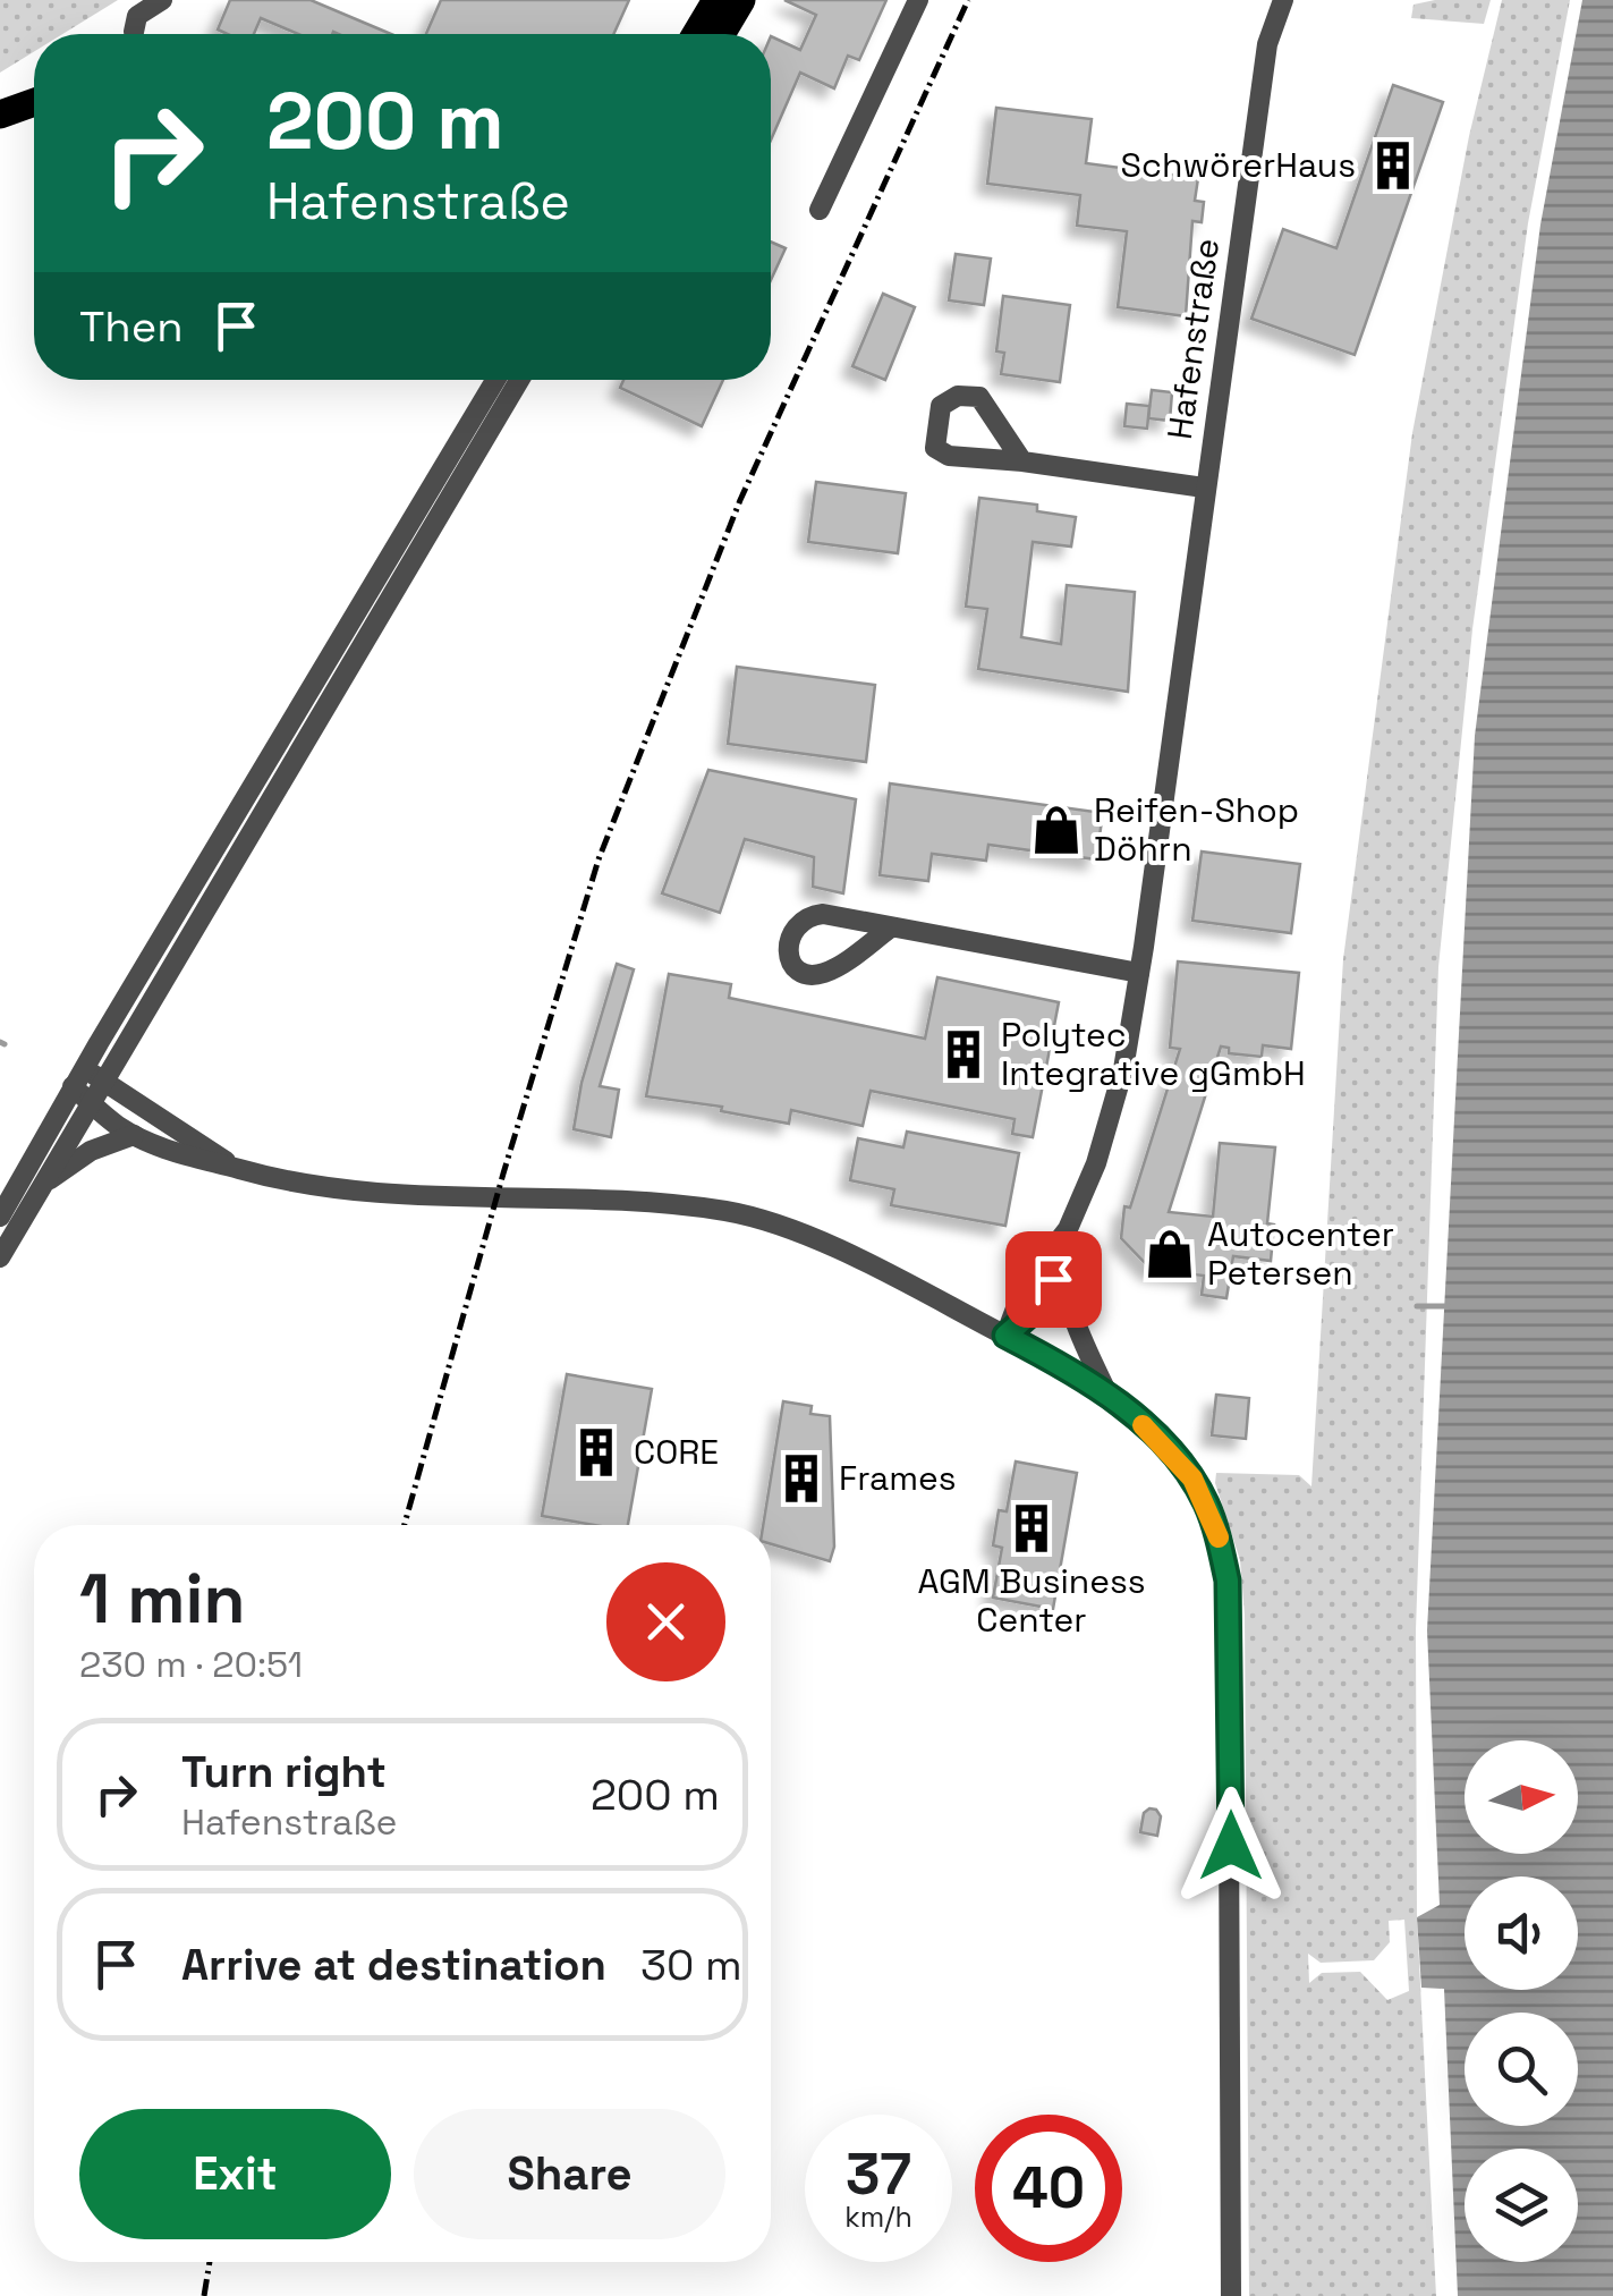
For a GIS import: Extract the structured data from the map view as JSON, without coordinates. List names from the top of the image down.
{
  "streets": {
    "street": ["Hafenstraße"]
  },
  "places": {
    "building": [
      "SchwörerHaus",
      "Polytec Integrative gGmbH",
      "CORE",
      "Frames",
      "AGM Business Center"
    ],
    "shop": ["Reifen-Shop Döhrn", "Autocenter Petersen"]
  },
  "north": "right",
  "page": {
    "turn": ["200 m", "Hafenstraße"],
    "then": "Then",
    "heading": ["1 min", "230 m · 20:51"],
    "list": [
      {
        "name": "Turn right",
        "note": "Hafenstraße",
        "value": "200 m"
      },
      {
        "name": "Arrive at destination",
        "value": "30 m"
      }
    ],
    "buttons": ["Exit", "Share"],
    "speed": "37 km/h",
    "limit": "40"
  }
}
